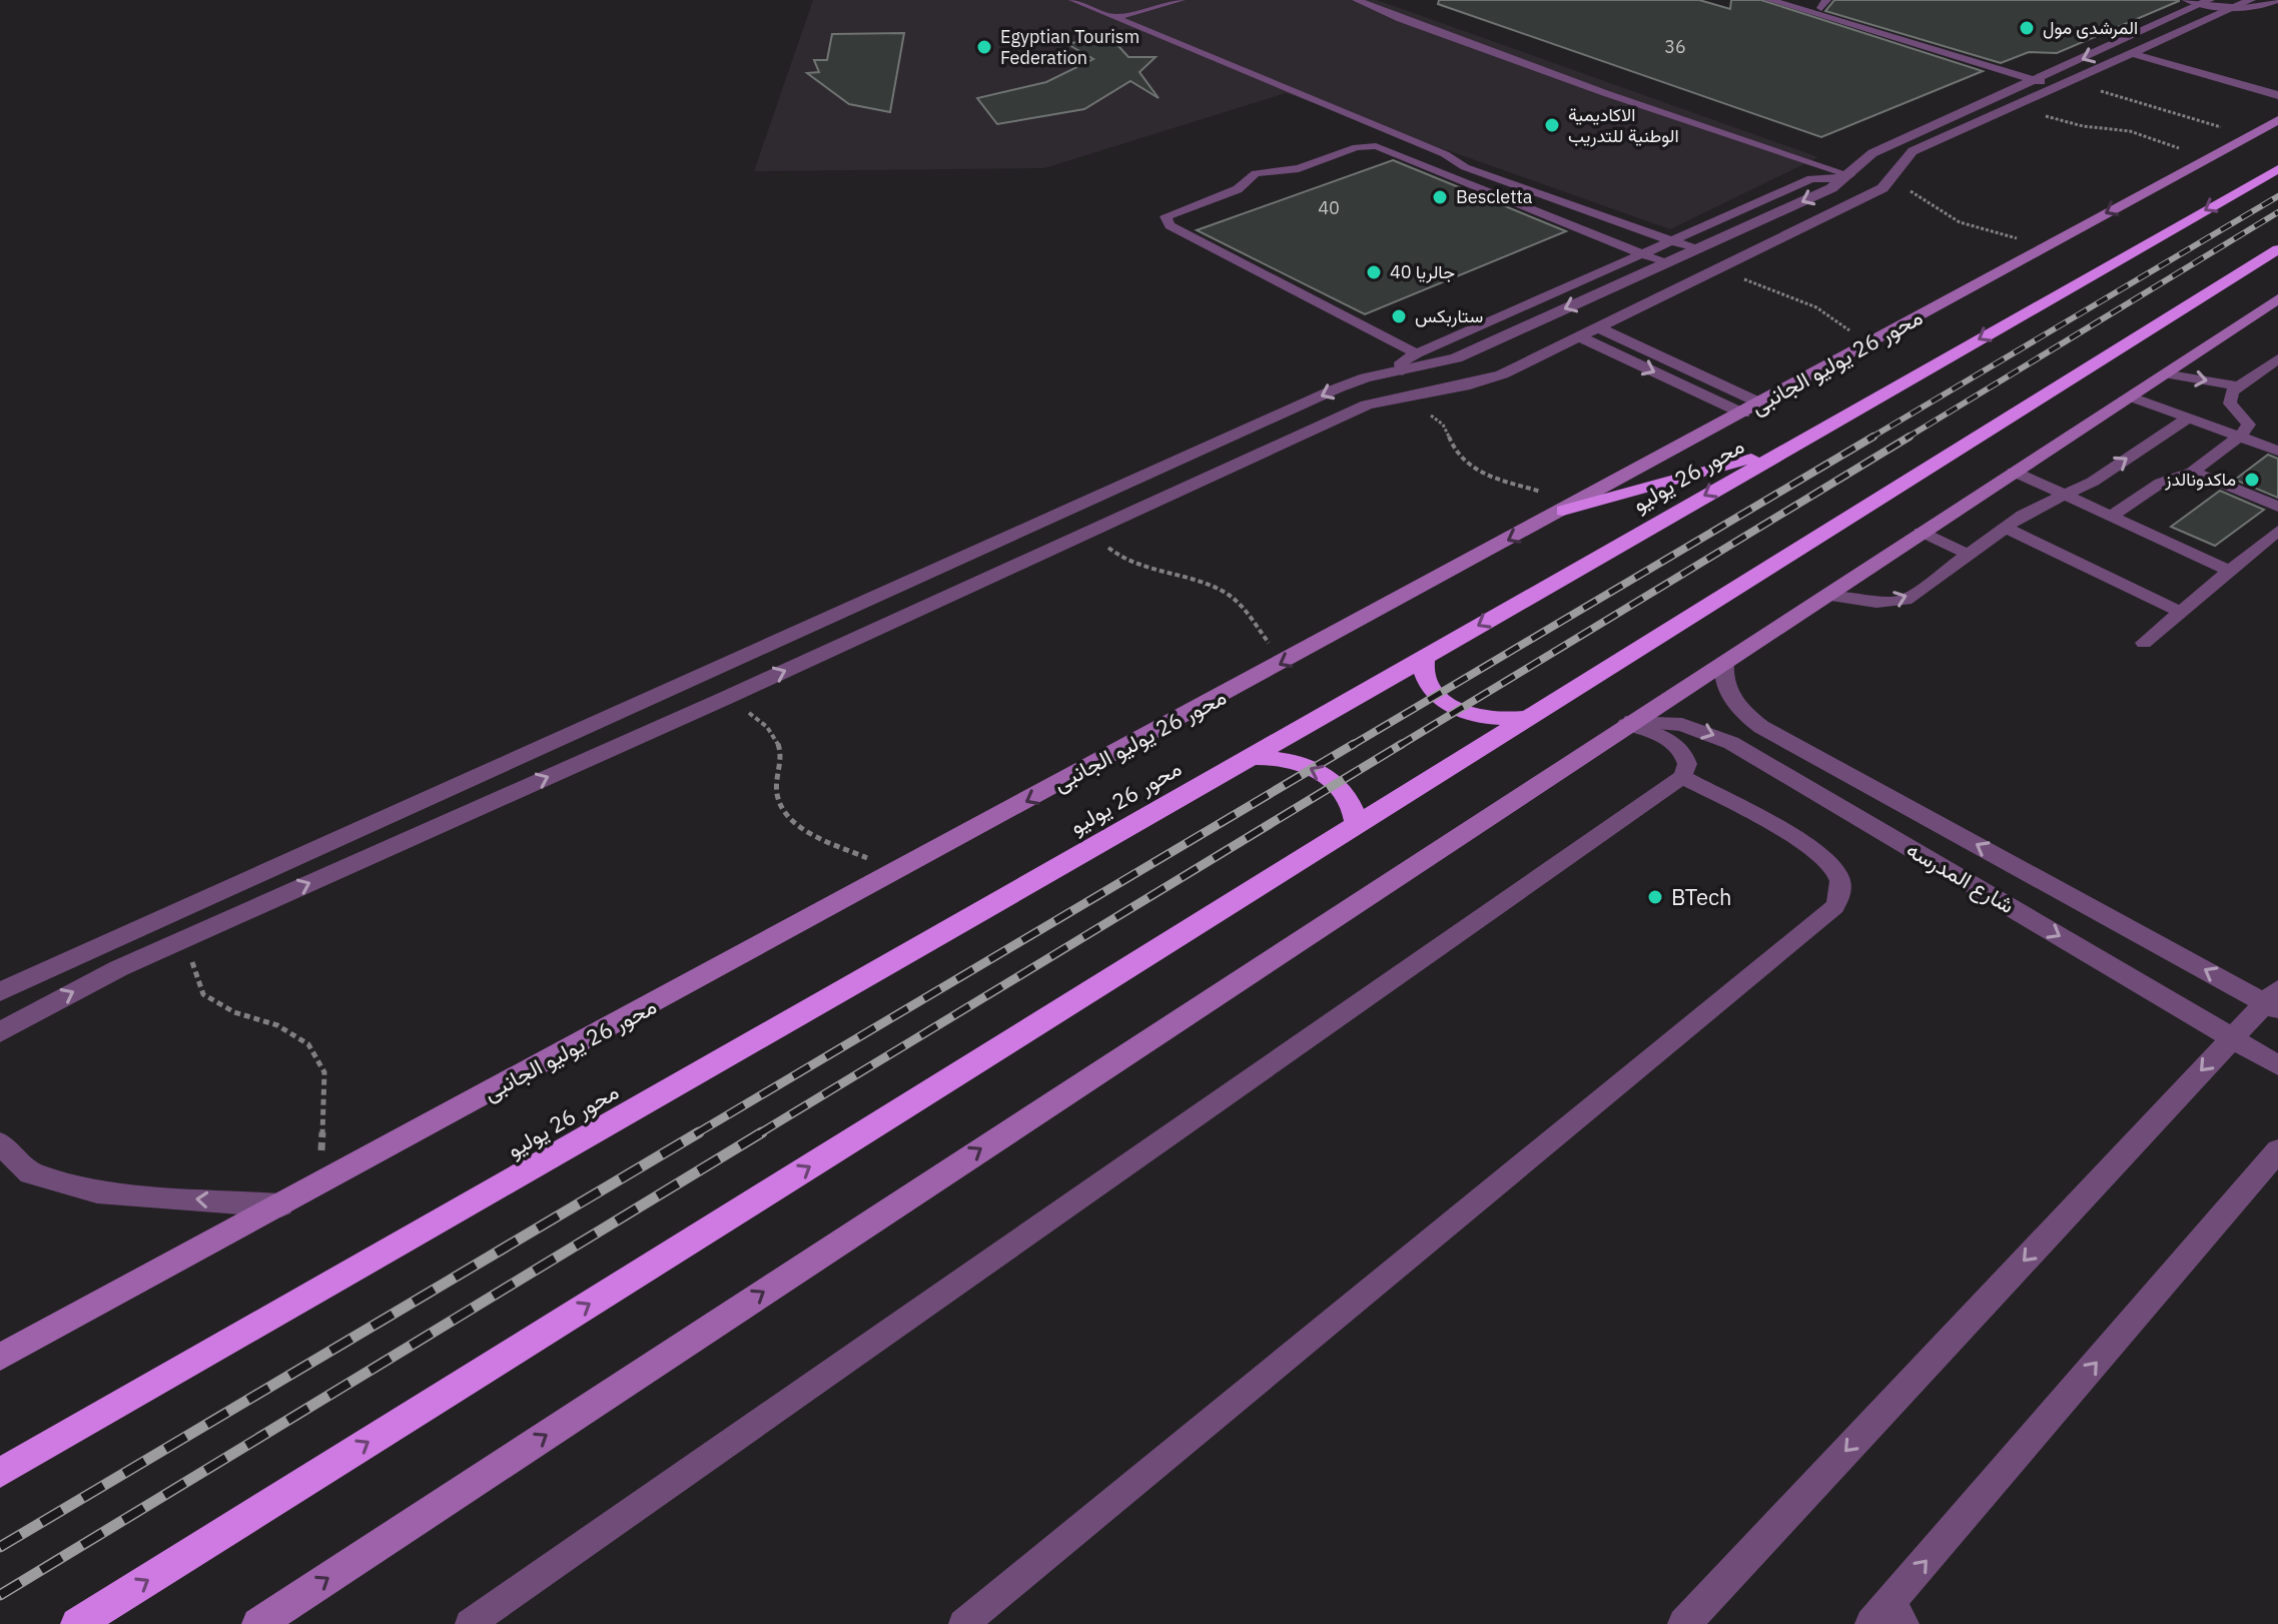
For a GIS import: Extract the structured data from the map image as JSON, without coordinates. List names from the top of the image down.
{
  "streets": {
    "highway": ["محور 26 يوليو"],
    "main road": ["محور 26 يوليو الجانبى"],
    "street": ["شارع المدرسه"]
  },
  "one_way": ["محور 26 يوليو الجانبى"],
  "places": [
    "المرشدى مول",
    "Egyptian Tourism Federation",
    "الاكاديمية الوطنية للتدريب",
    "Bescletta",
    "جالريا 40",
    "ستاربكس",
    "ماكدونالدز",
    "BTech"
  ],
  "house_numbers": ["36", "40"]
}
